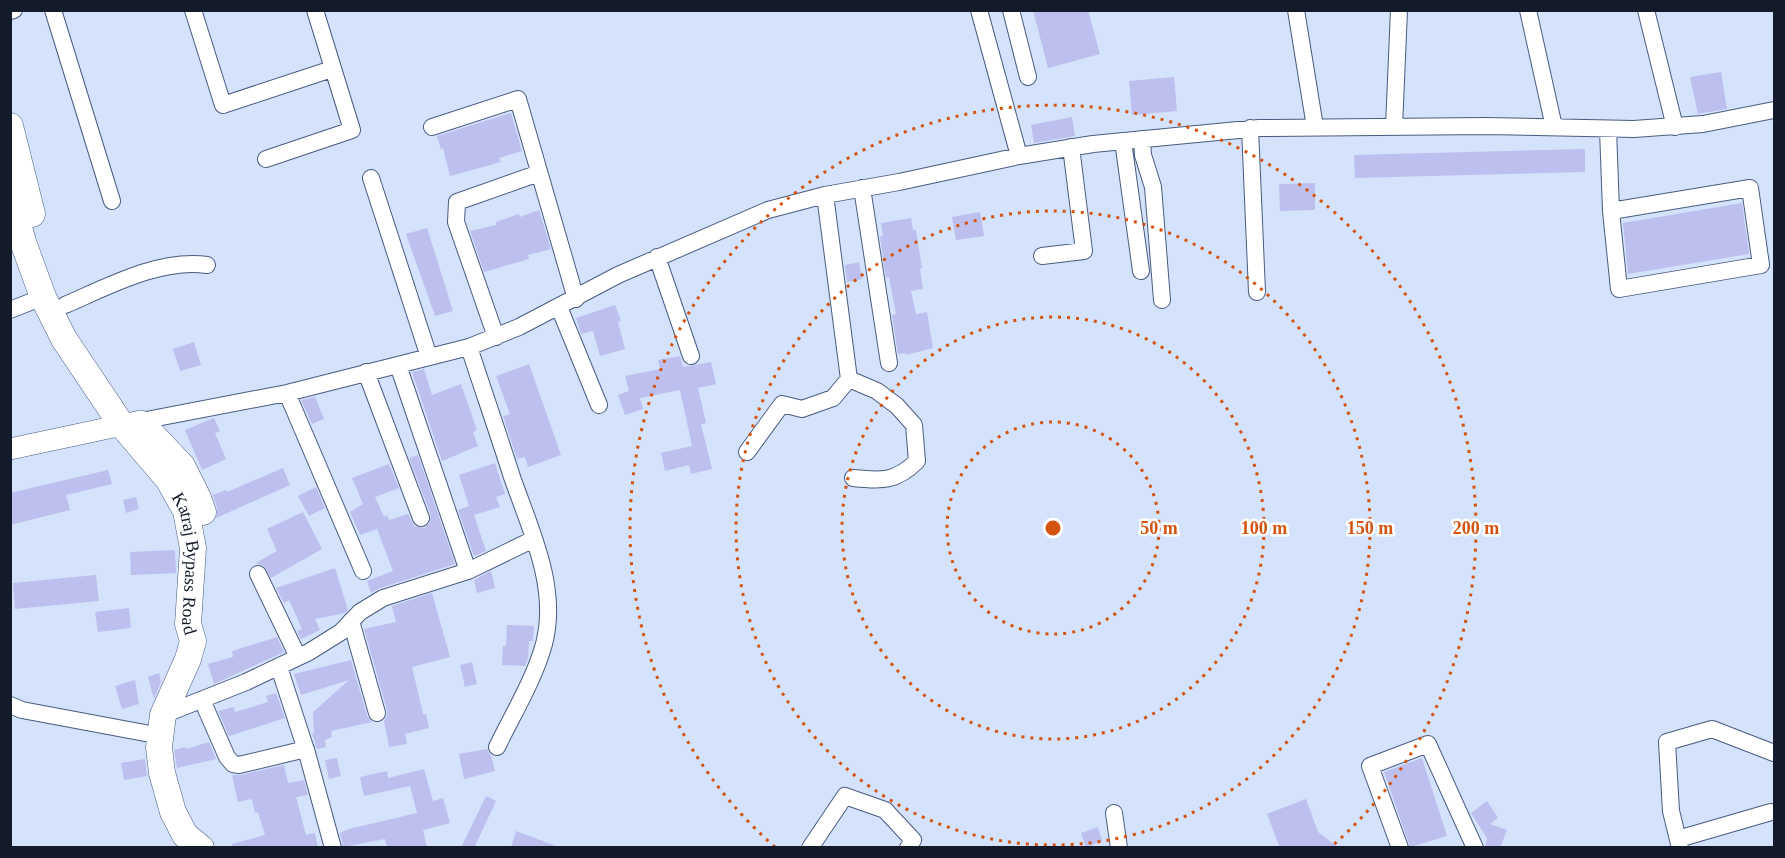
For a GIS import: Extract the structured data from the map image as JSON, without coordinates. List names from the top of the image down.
{
  "streets": {
    "highway": ["Katraj Bypass Road"]
  },
  "rings": [
    "50 m",
    "100 m",
    "150 m",
    "200 m"
  ]
}
